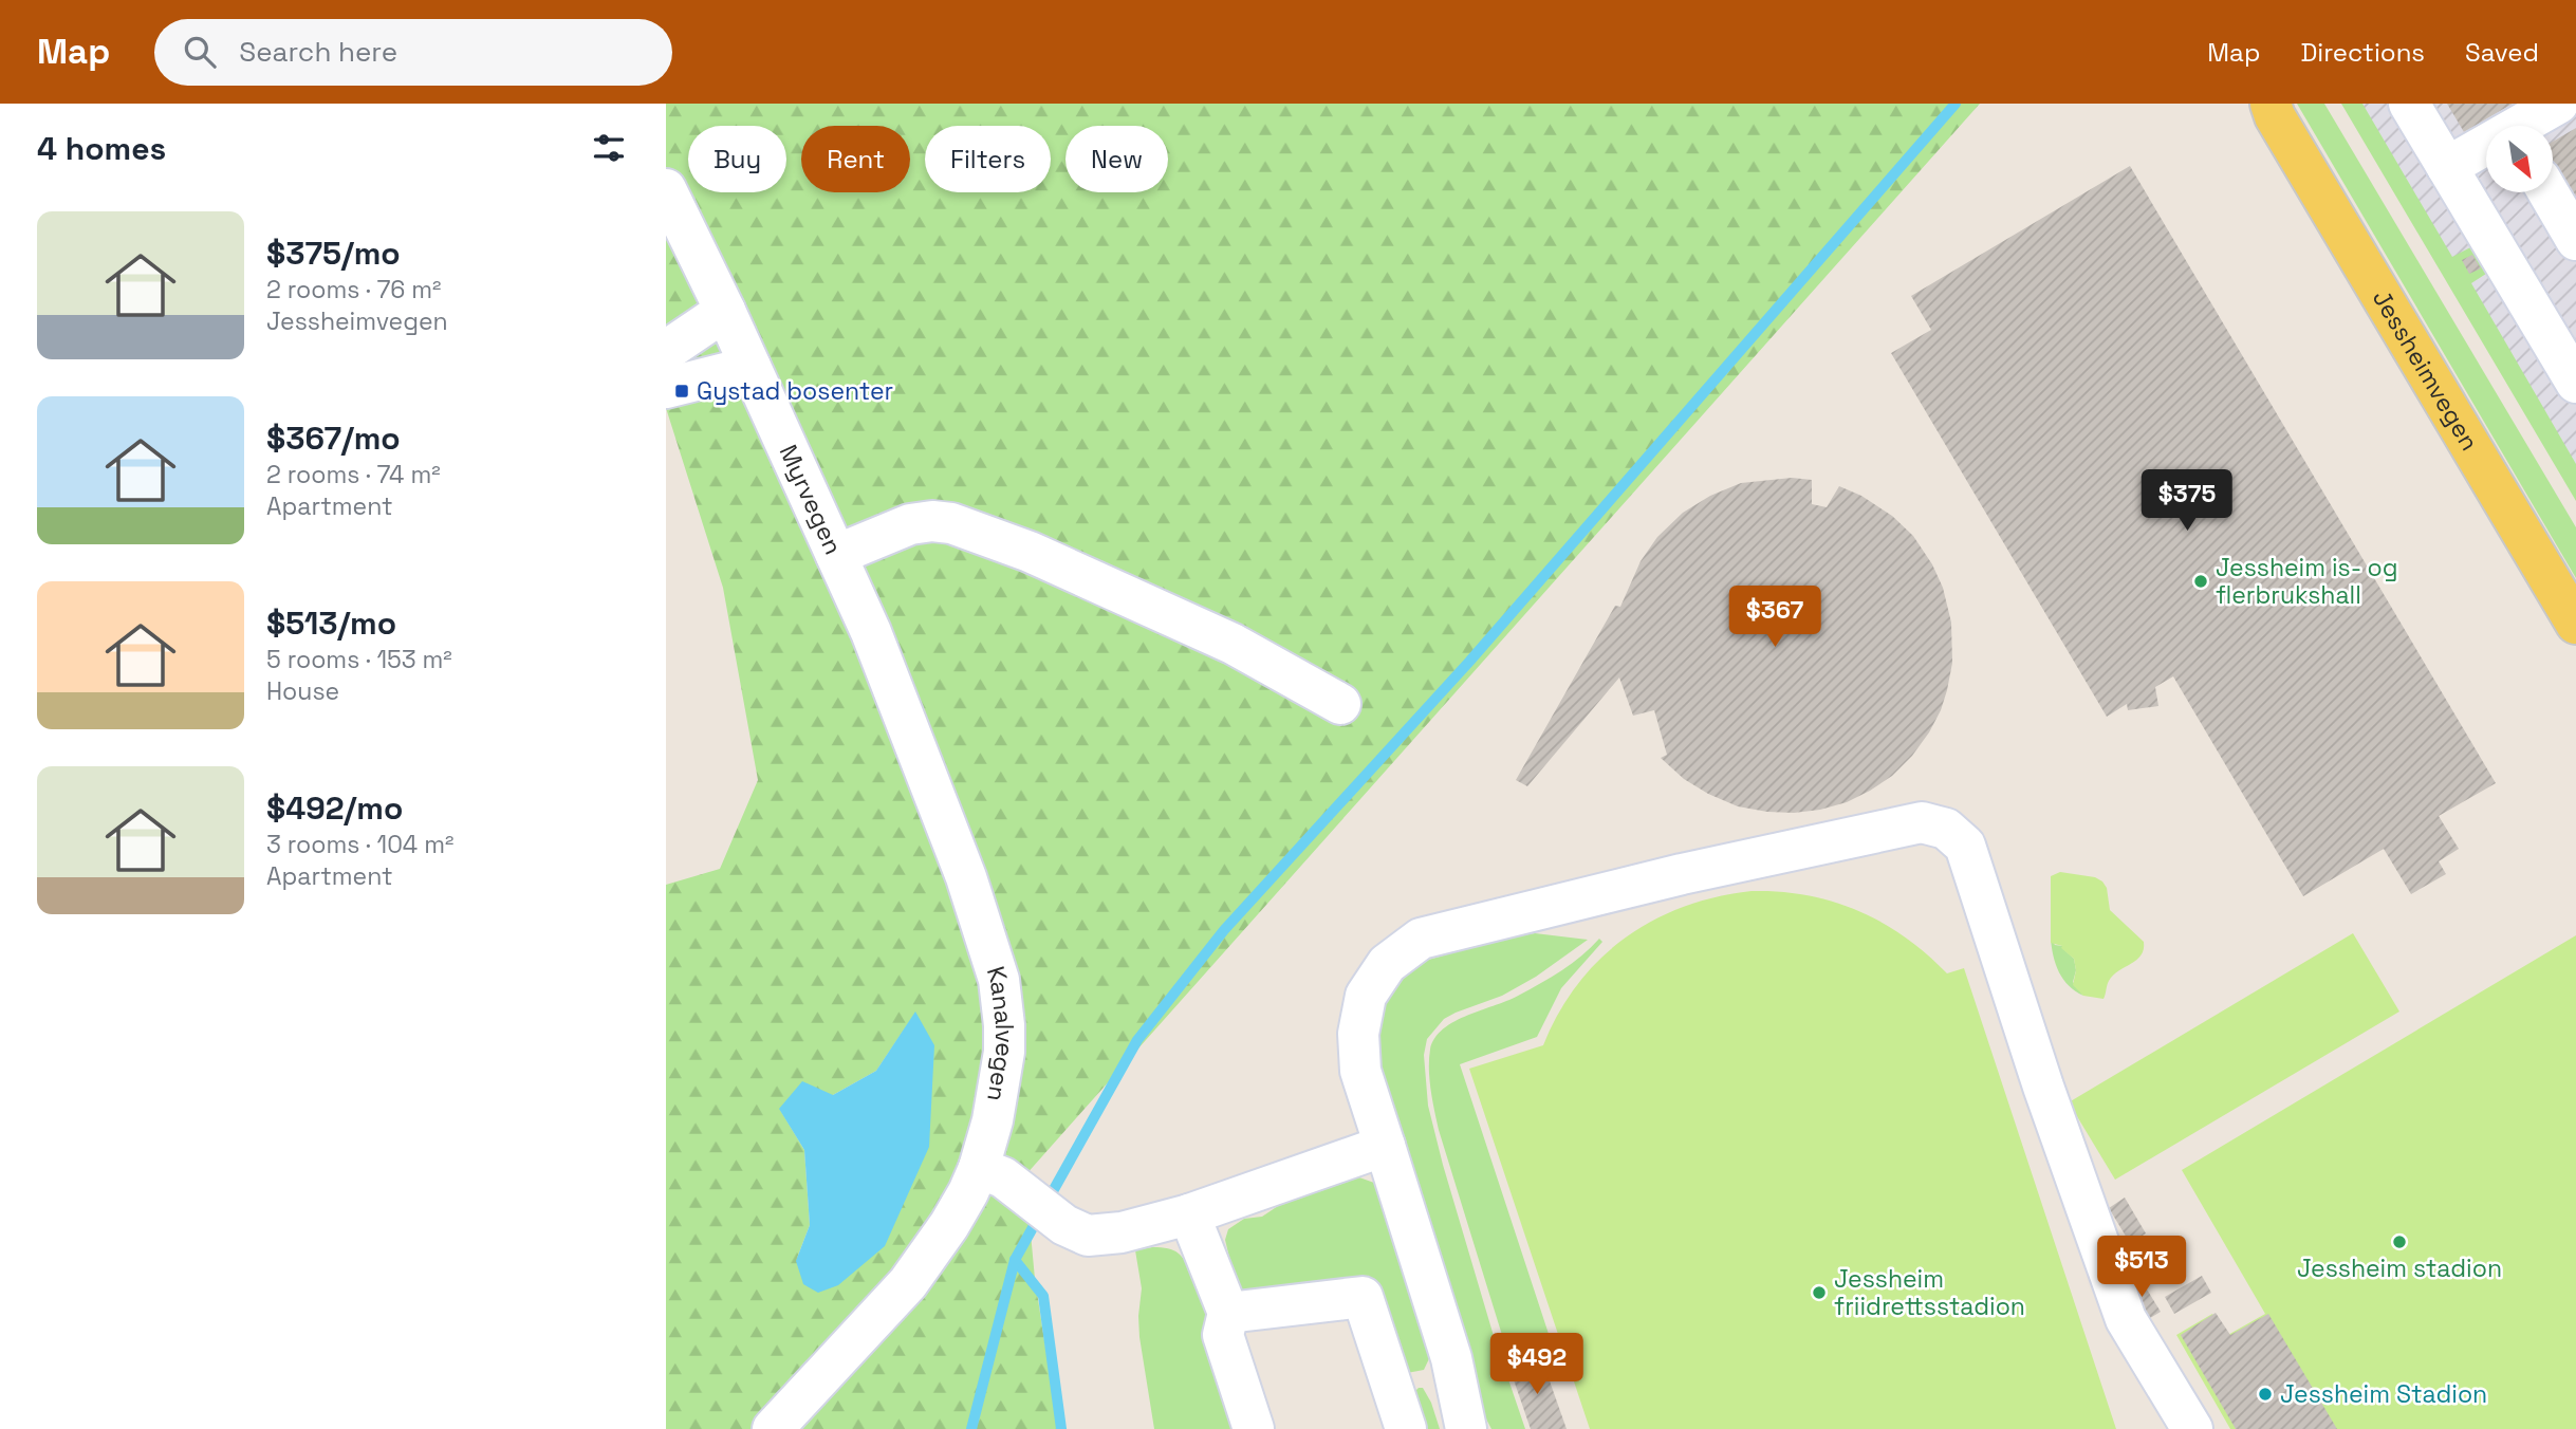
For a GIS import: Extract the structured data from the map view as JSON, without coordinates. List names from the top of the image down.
{
  "streets": {
    "main road": ["Jessheimvegen"],
    "street": ["Myrvegen", "Kanalvegen"]
  },
  "crossings": [
    ["Myrvegen", "Kanalvegen"]
  ],
  "places": {
    "transit": ["Gystad bosenter"],
    "other": [
      "Jessheim is- og flerbrukshall",
      "Jessheim stadion",
      "Jessheim friidrettsstadion",
      "Jessheim Stadion"
    ]
  },
  "north": "bottom right",
  "page": {
    "header": "Map",
    "search": "Search here",
    "nav": ["Map", "Directions", "Saved"],
    "heading": "4 homes",
    "chip": [
      "Buy",
      "Rent",
      "Filters",
      "New"
    ],
    "list": [
      {
        "name": "$375/mo",
        "note": "2 rooms · 76 m² · Jessheimvegen"
      },
      {
        "name": "$367/mo",
        "note": "2 rooms · 74 m² · Apartment"
      },
      {
        "name": "$513/mo",
        "note": "5 rooms · 153 m² · House"
      },
      {
        "name": "$492/mo",
        "note": "3 rooms · 104 m² · Apartment"
      }
    ],
    "price": [
      "$375",
      "$367",
      "$513",
      "$492"
    ]
  }
}
